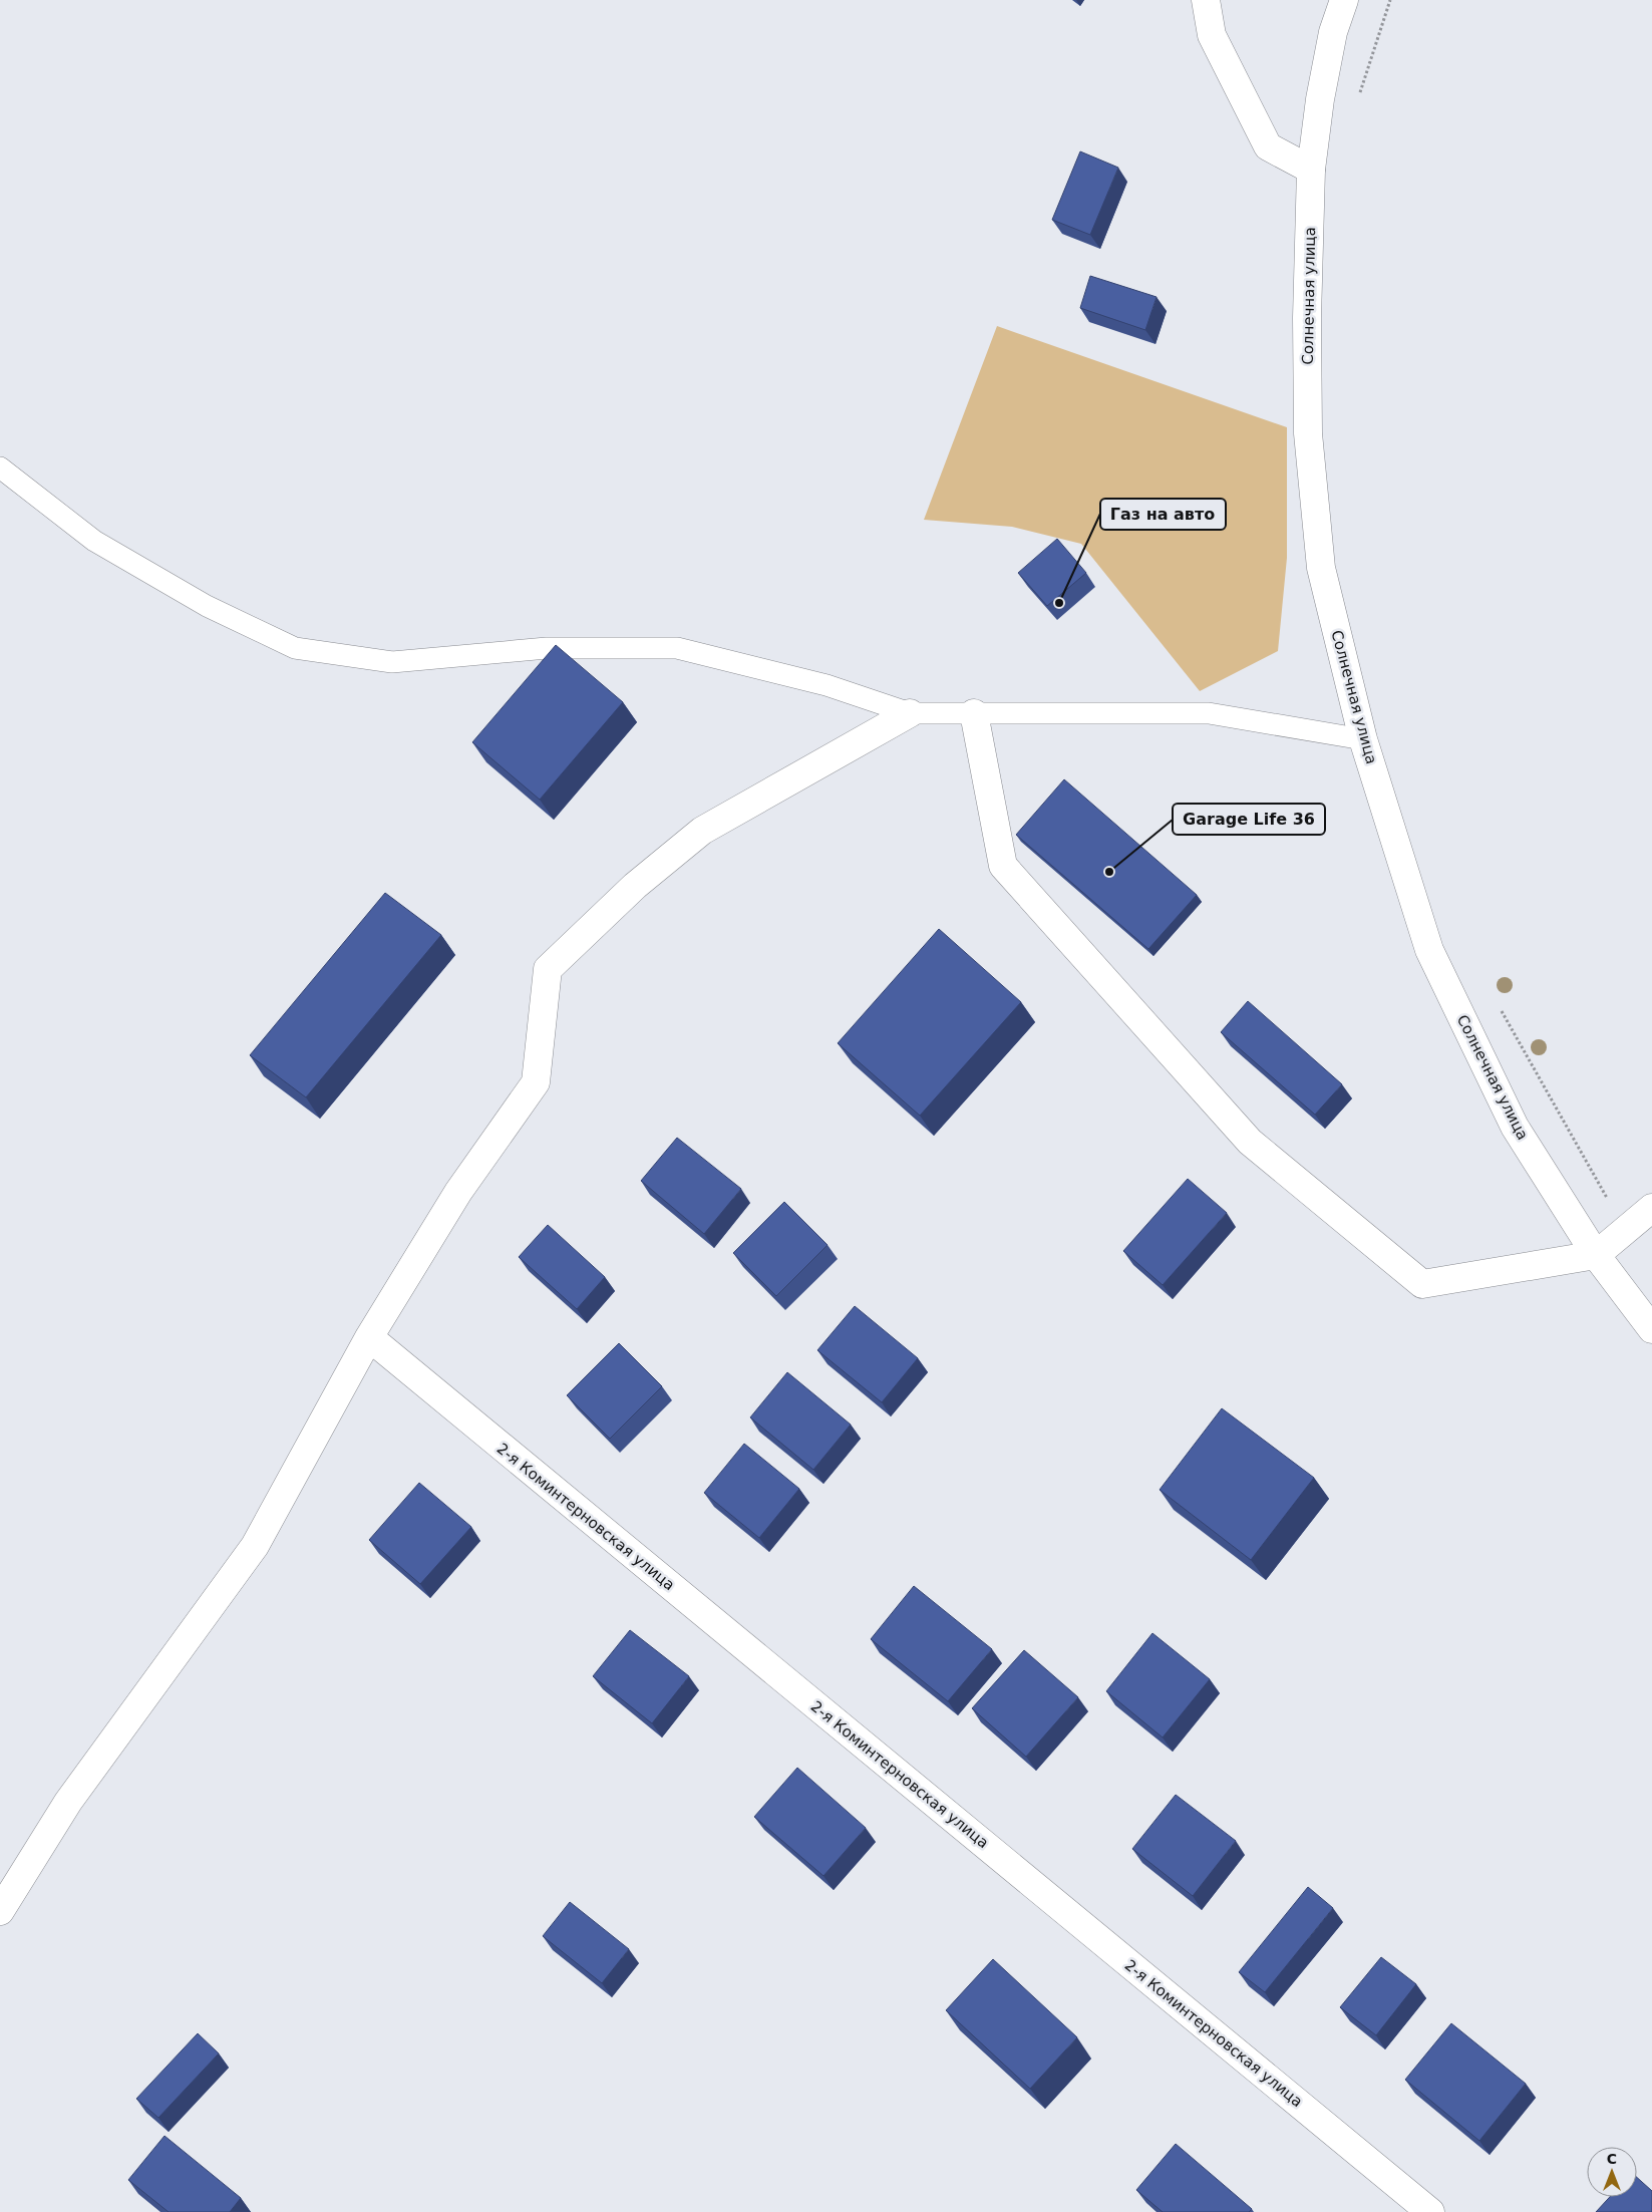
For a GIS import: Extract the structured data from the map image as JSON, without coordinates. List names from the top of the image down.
{
  "streets": {
    "street": ["Солнечная улица", "2-я Коминтерновская улица"]
  },
  "places": ["Газ на авто", "Garage Life 36"],
  "north": "top"
}
